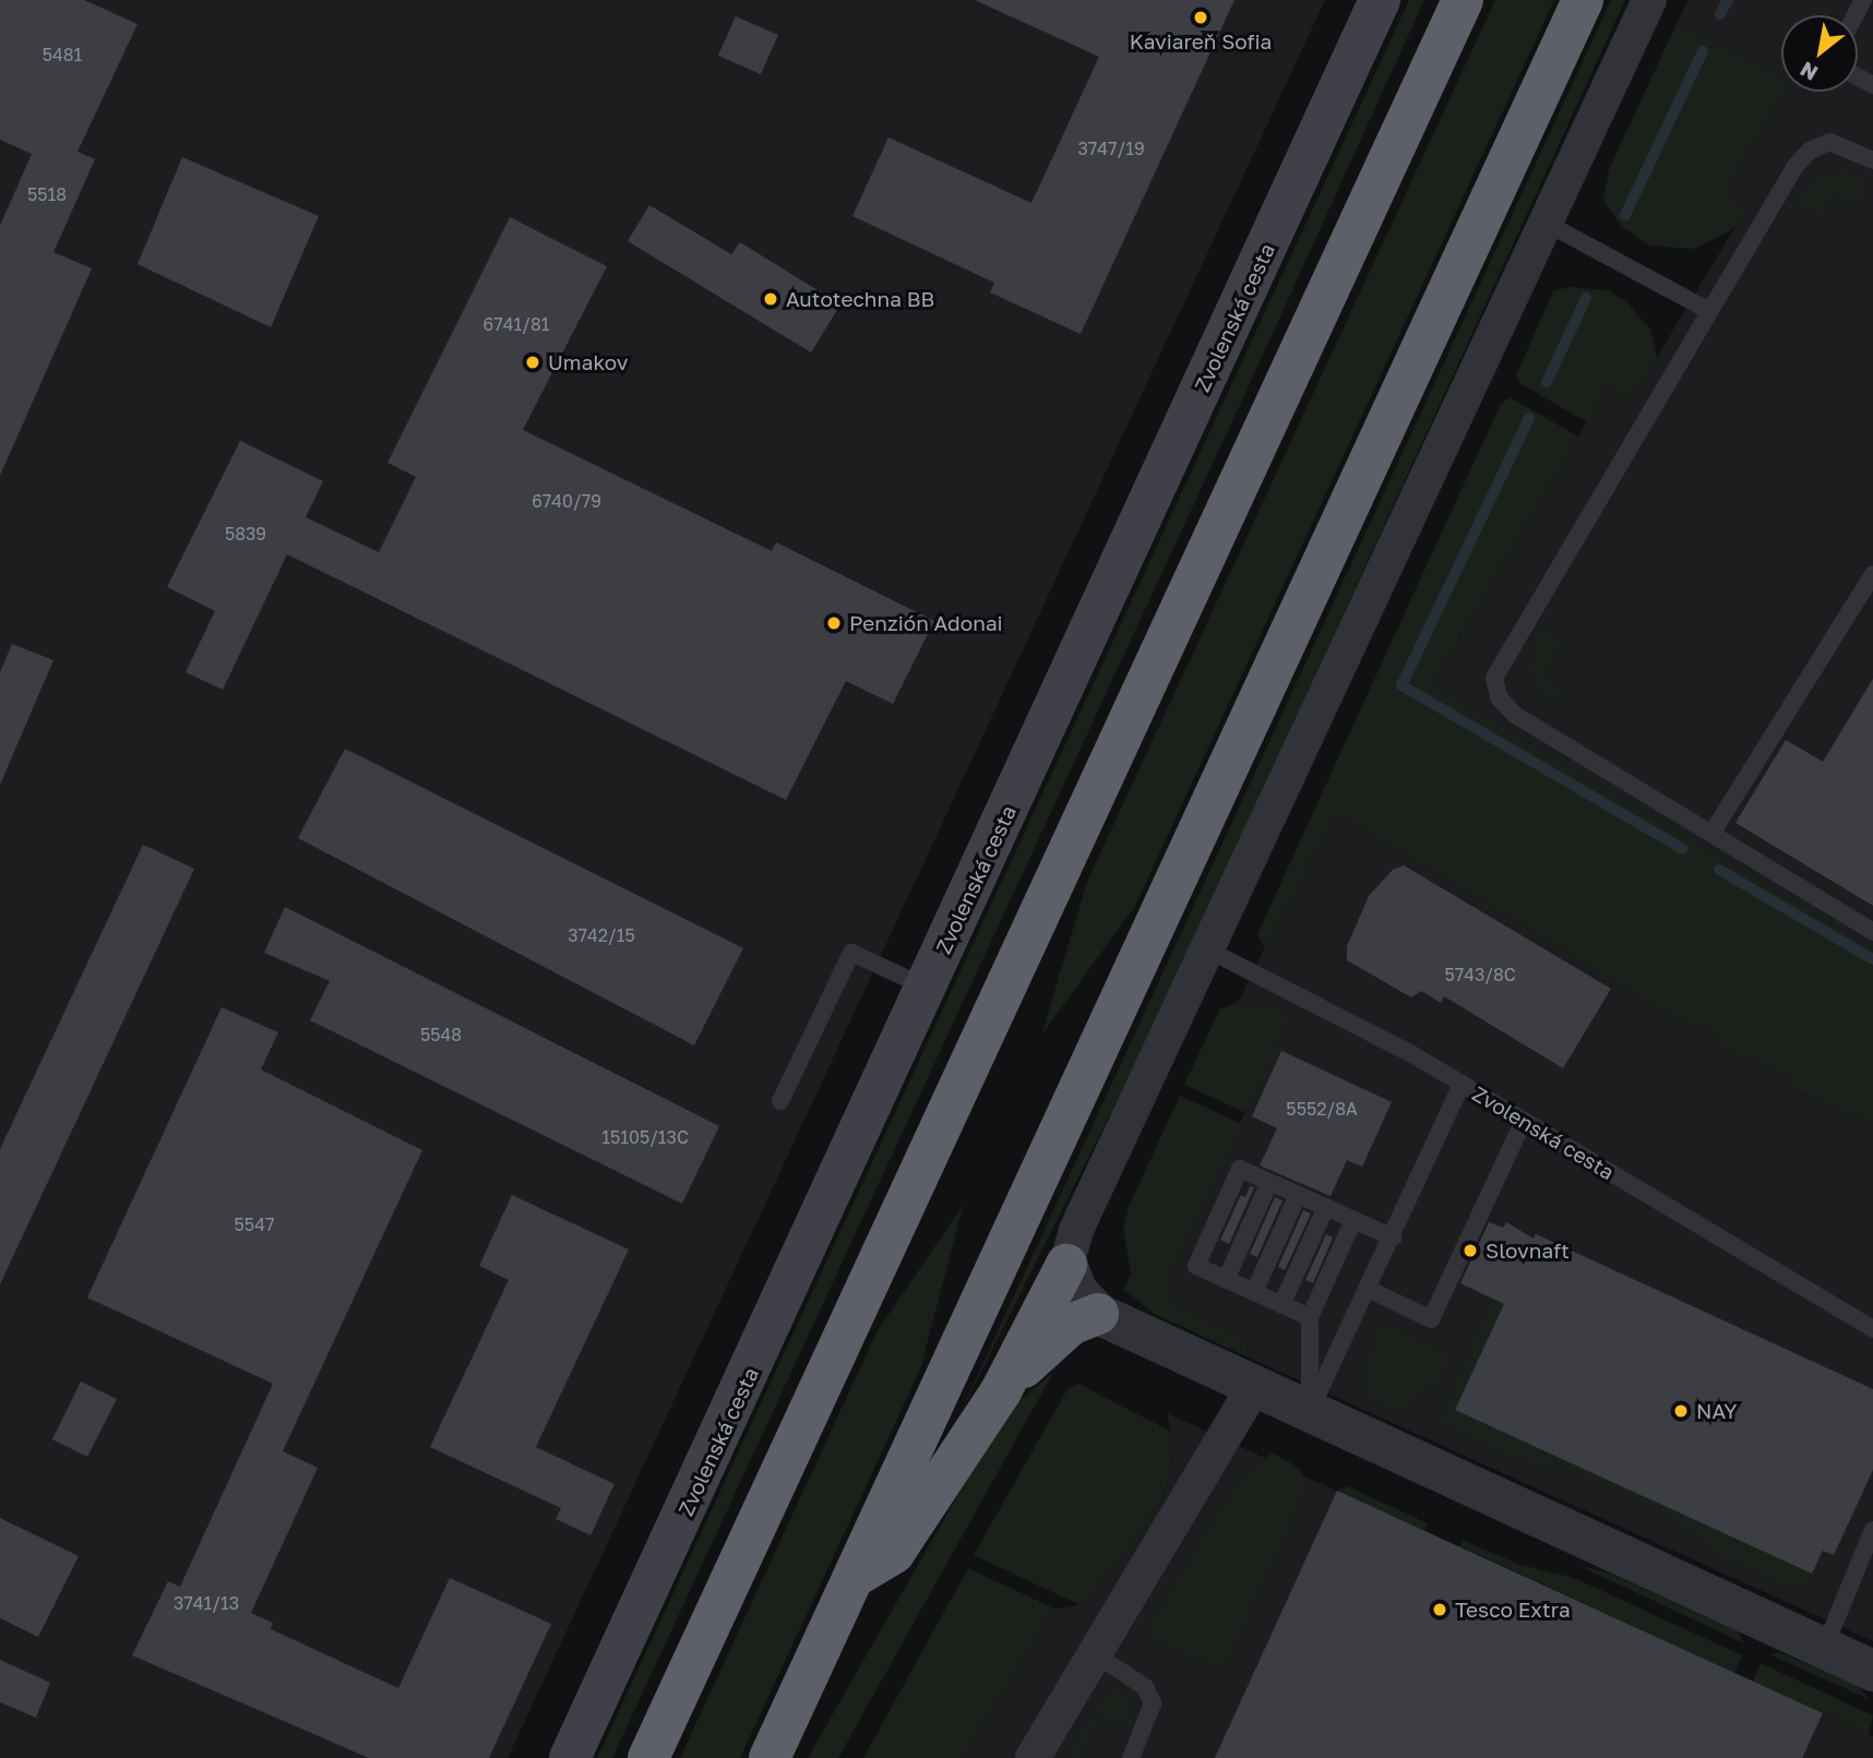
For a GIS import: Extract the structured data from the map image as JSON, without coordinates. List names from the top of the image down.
{
  "streets": {
    "main road": ["Zvolenská cesta"]
  },
  "places": [
    "Kaviareň Sofia",
    "Autotechna BB",
    "Umakov",
    "Penzión Adonai",
    "Slovnaft",
    "NAY",
    "Tesco Extra"
  ],
  "house_numbers": [
    "5481",
    "3747/19",
    "5518",
    "6741/81",
    "6740/79",
    "5839",
    "3742/15",
    "5743/8C",
    "5548",
    "5552/8A",
    "15105/13C",
    "5547",
    "3741/13"
  ],
  "north": "bottom left"
}
